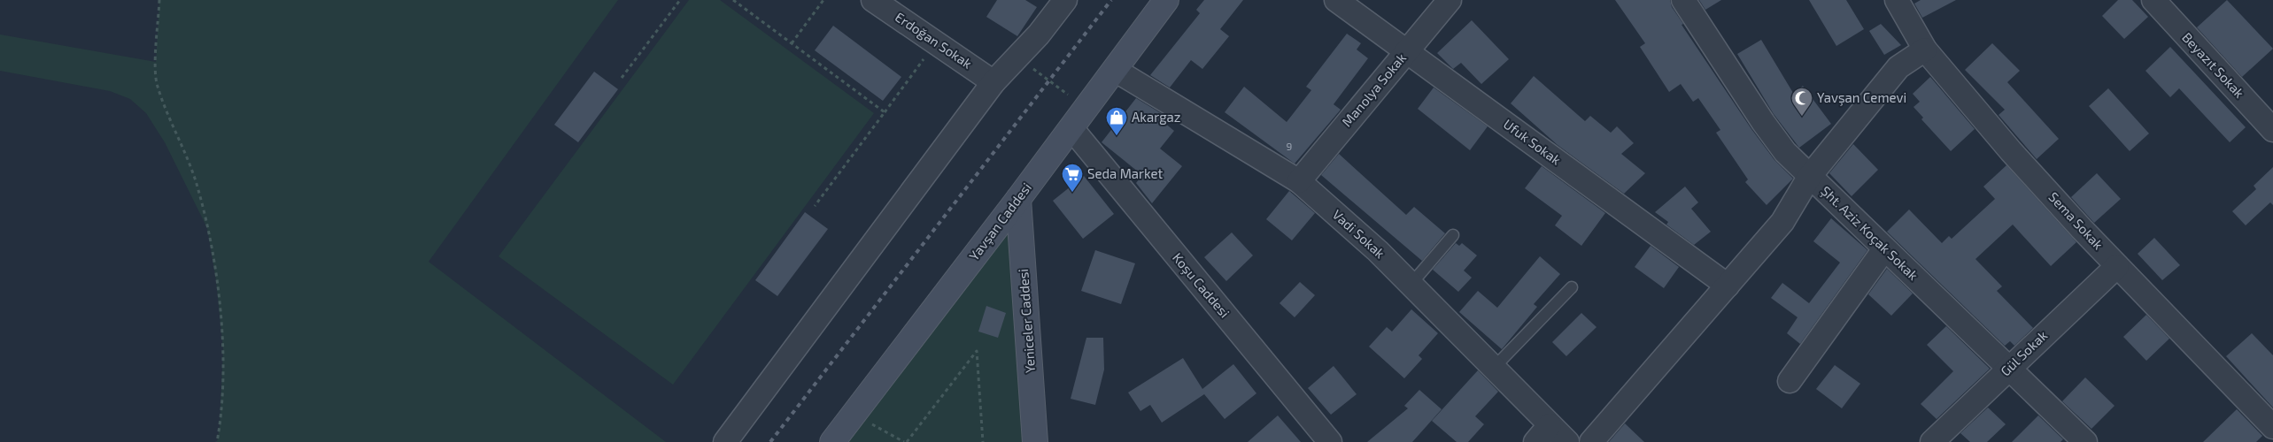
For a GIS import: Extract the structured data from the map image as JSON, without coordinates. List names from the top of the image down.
{
  "streets": {
    "street": [
      "Erdoğan Sokak",
      "Beyazıt Sokak",
      "Manolya Sokak",
      "Ufuk Sokak",
      "Sema Sokak",
      "Yavşan Caddesi",
      "Şht. Aziz Koçak Sokak",
      "Vadi Sokak",
      "Koşu Caddesi",
      "Yeniceler Caddesi",
      "Gül Sokak"
    ]
  },
  "crossings": [
    ["Manolya Sokak", "Ufuk Sokak"],
    ["Manolya Sokak", "Vadi Sokak"],
    ["Sema Sokak", "Gül Sokak"],
    ["Yavşan Caddesi", "Vadi Sokak"],
    ["Yavşan Caddesi", "Koşu Caddesi"],
    ["Yavşan Caddesi", "Yeniceler Caddesi"],
    ["Şht. Aziz Koçak Sokak", "Gül Sokak"]
  ],
  "places": {
    "mosque": ["Yavşan Cemevi"],
    "shop": ["Akargaz"],
    "supermarket": ["Seda Market"]
  },
  "house_numbers": ["9"]
}
